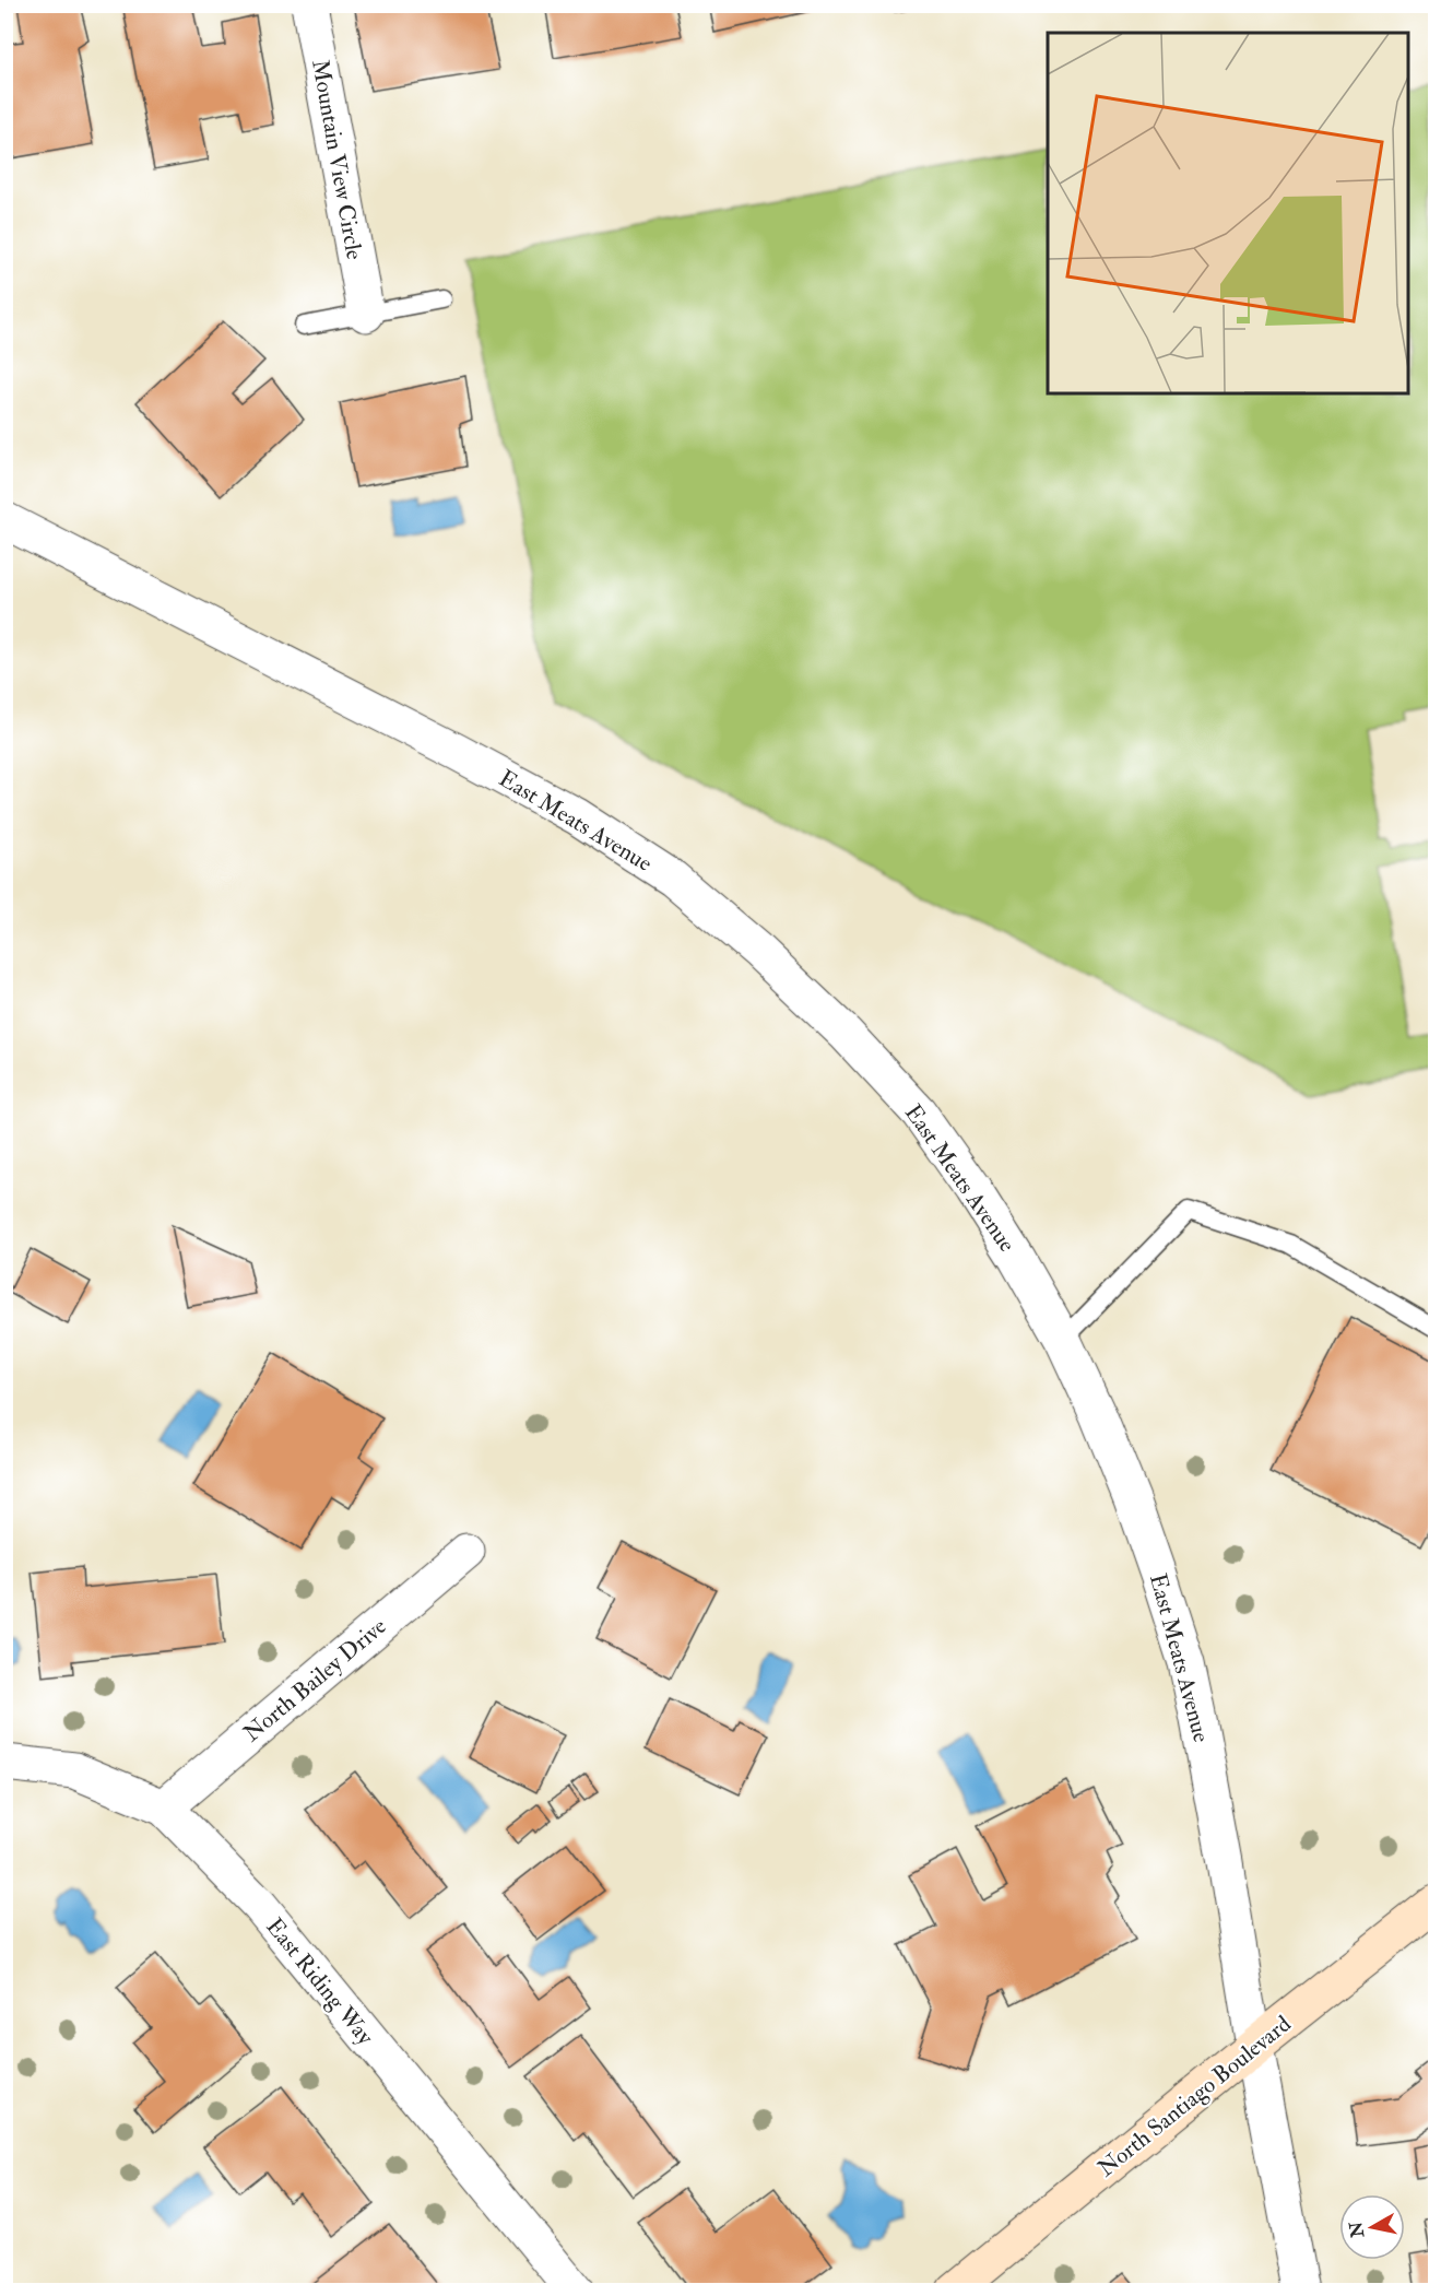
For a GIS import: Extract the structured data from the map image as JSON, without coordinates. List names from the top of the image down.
{
  "streets": {
    "main road": ["North Santiago Boulevard"],
    "street": [
      "Mountain View Circle",
      "East Meats Avenue",
      "North Bailey Drive",
      "East Riding Way"
    ]
  },
  "crossings": [
    ["East Meats Avenue", "North Santiago Boulevard"],
    ["North Bailey Drive", "East Riding Way"]
  ],
  "north": "left"
}
